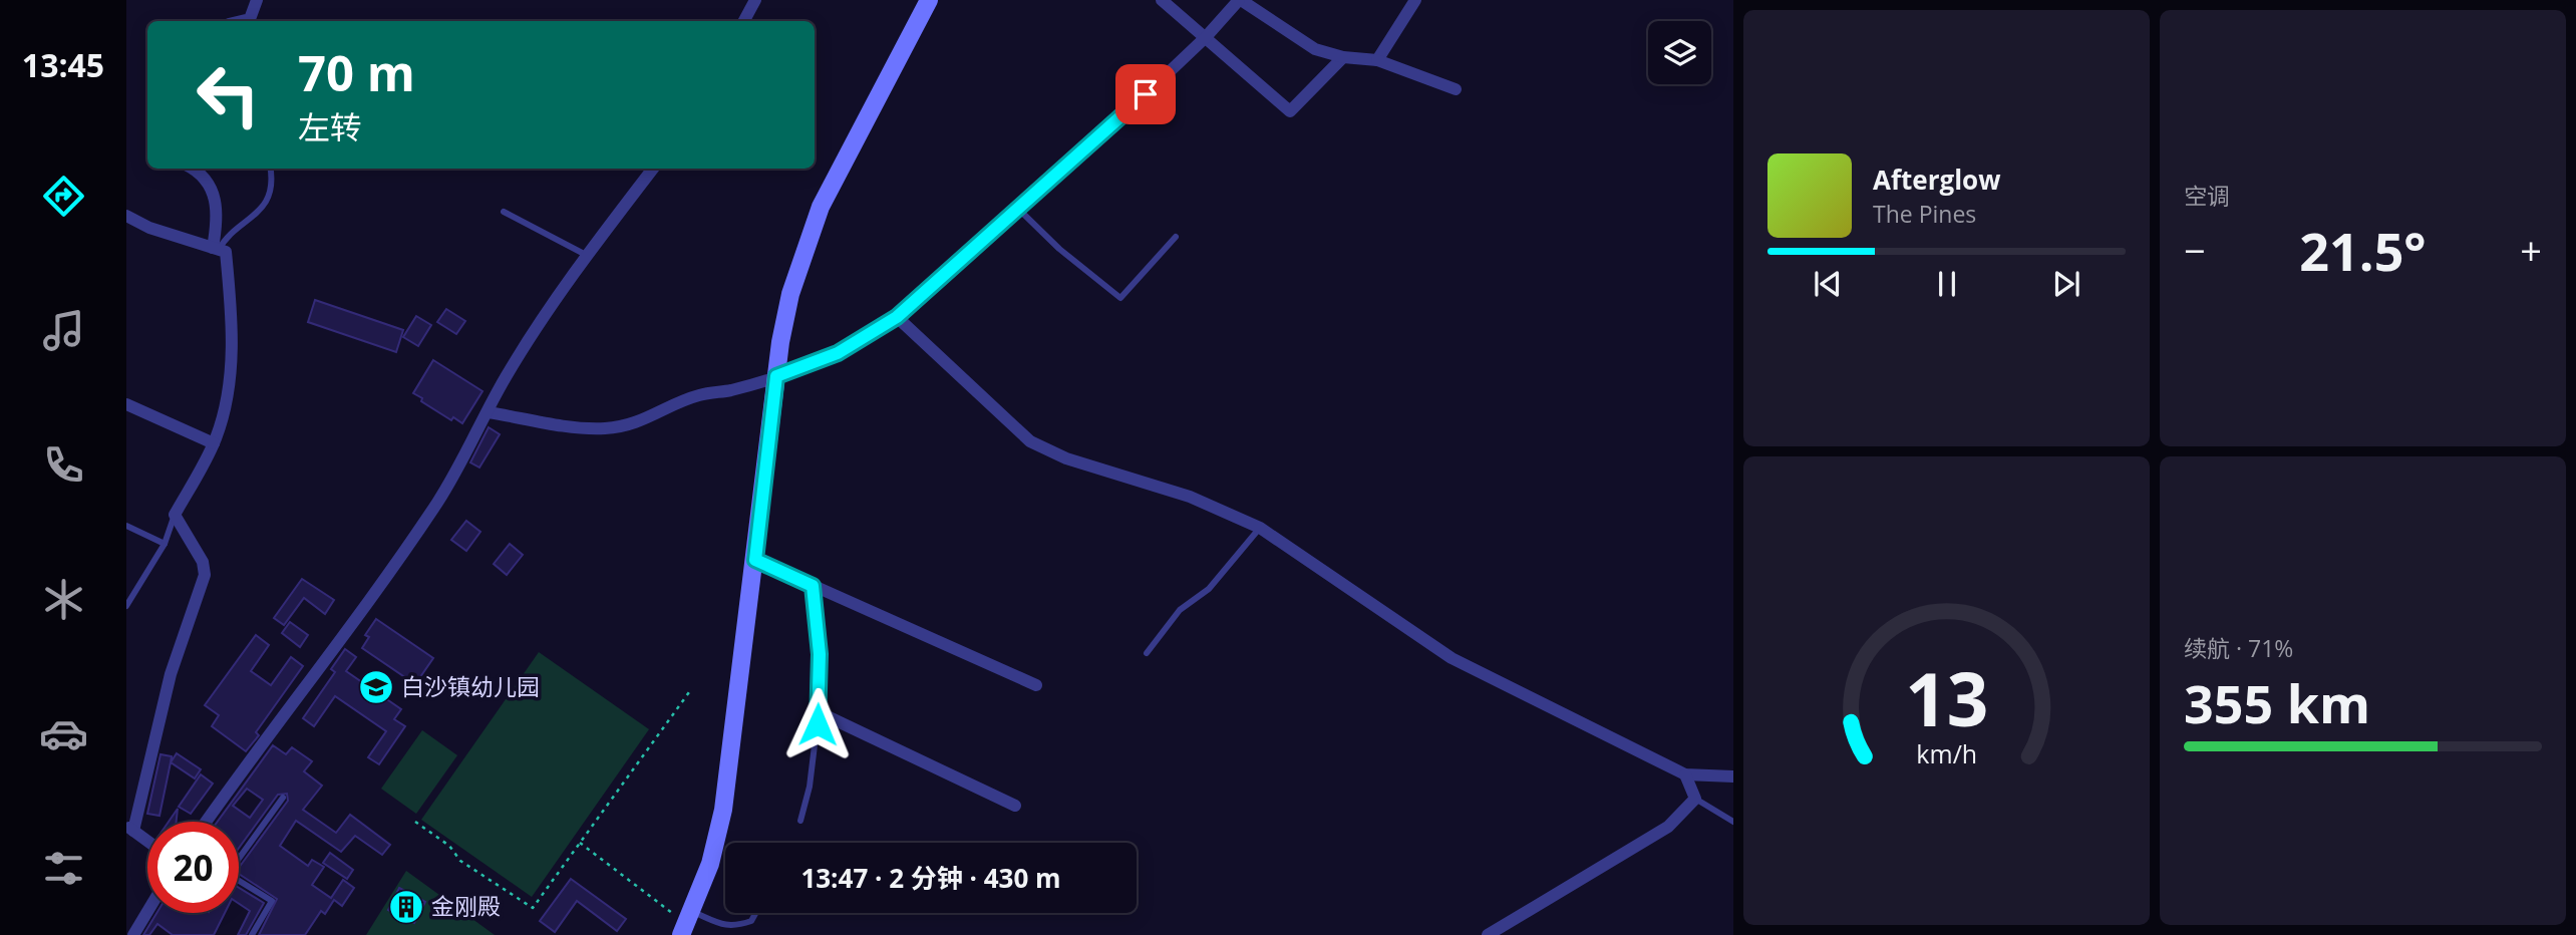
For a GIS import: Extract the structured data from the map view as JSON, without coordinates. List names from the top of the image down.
{
  "places": {
    "school or university": ["白沙镇幼儿园"],
    "building": ["金刚殿"]
  },
  "page": {
    "tabs": "13:45",
    "tile": [
      "空调",
      ["续航 · 71%", "355 km"]
    ],
    "turn": ["70 m", "左转"],
    "song": ["Afterglow", "The Pines"],
    "heat": ["−", "21.5°", "+"],
    "limit": "20",
    "trip": "13:47 · 2 分钟 · 430 m",
    "gauge": ["13", "km/h"]
  }
}
